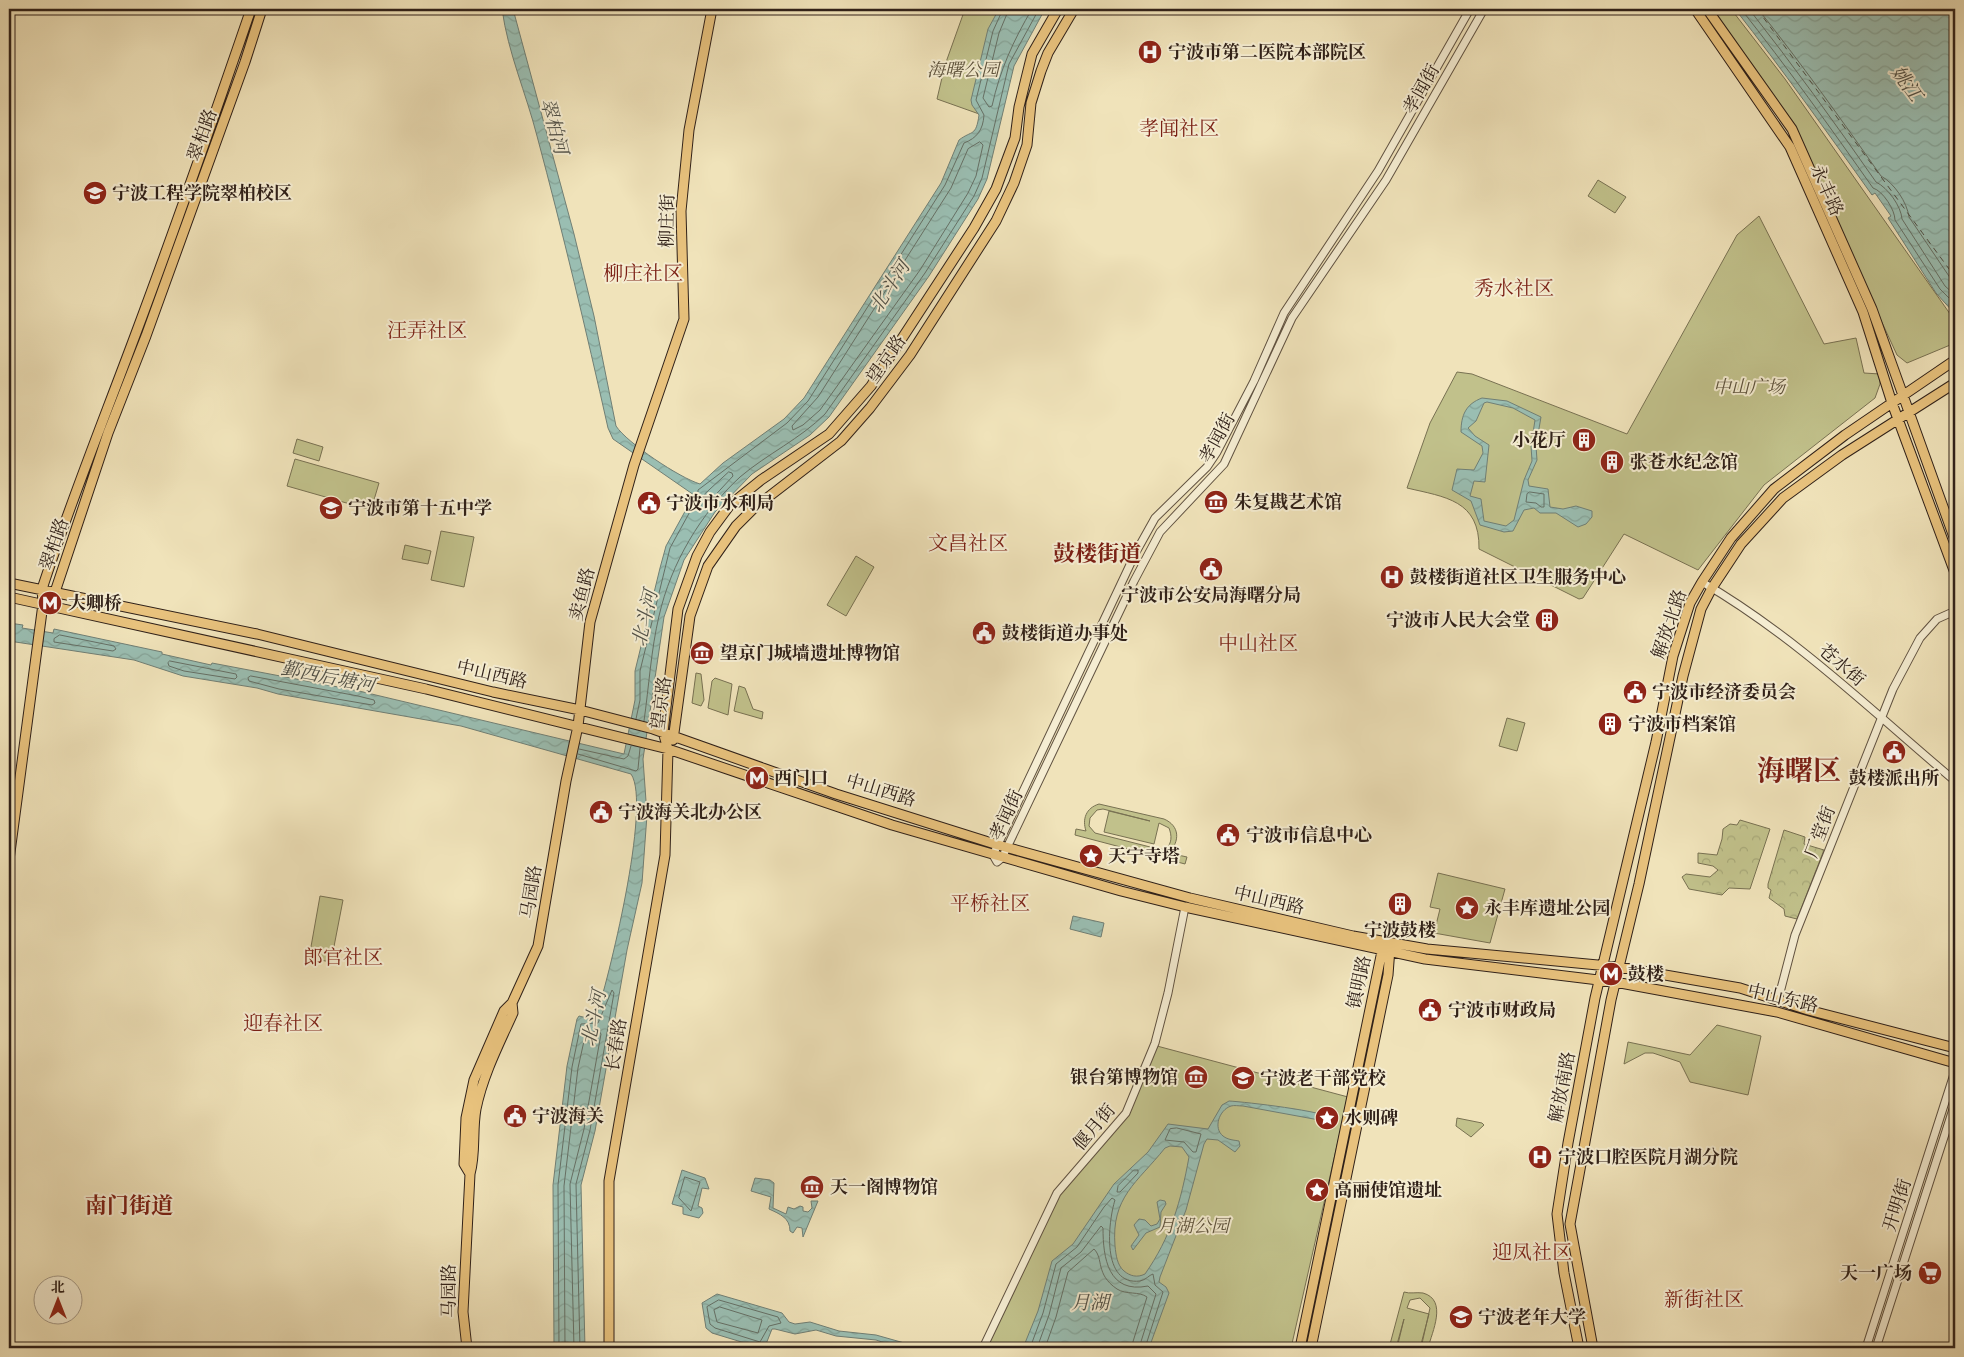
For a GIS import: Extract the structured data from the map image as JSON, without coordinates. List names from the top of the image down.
{
  "streets": {
    "main road": [
      "翠柏路",
      "永丰路",
      "柳庄街",
      "望京路",
      "卖鱼路",
      "解放北路",
      "中山西路",
      "马园路",
      "镇明路",
      "中山东路",
      "长春路",
      "解放南路"
    ],
    "street": [
      "孝闻街",
      "苍水街",
      "厂堂街",
      "偃月街",
      "开明街"
    ]
  },
  "crossings": [
    ["孝闻街", "中山西路"],
    ["翠柏路", "中山西路"],
    ["永丰路", "解放北路"],
    ["柳庄街", "卖鱼路"],
    ["望京路", "中山西路"],
    ["望京路", "长春路"],
    ["卖鱼路", "中山西路"],
    ["卖鱼路", "马园路"],
    ["解放北路", "苍水街"],
    ["解放北路", "中山西路"],
    ["解放北路", "中山东路"],
    ["解放北路", "解放南路"],
    ["苍水街", "厂堂街"],
    ["中山西路", "马园路"],
    ["中山西路", "镇明路"],
    ["中山西路", "中山东路"],
    ["中山西路", "长春路"],
    ["中山西路", "解放南路"],
    ["中山西路", "偃月街"],
    ["厂堂街", "中山东路"],
    ["中山东路", "解放南路"]
  ],
  "districts": [
    "孝闻社区",
    "柳庄社区",
    "秀水社区",
    "汪弄社区",
    "文昌社区",
    "鼓楼街道",
    "中山社区",
    "海曙区",
    "平桥社区",
    "郎官社区",
    "迎春社区",
    "南门街道",
    "迎凤社区",
    "新街社区"
  ],
  "water": [
    "姚江",
    "翠柏河",
    "北斗河",
    "鄞西后塘河",
    "月湖"
  ],
  "parks": ["海曙公园", "中山广场", "月湖公园"],
  "places": {
    "hospital": ["宁波市第二医院本部院区", "鼓楼街道社区卫生服务中心", "宁波口腔医院月湖分院"],
    "school or university": [
      "宁波工程学院翠柏校区",
      "宁波市第十五中学",
      "宁波老干部党校",
      "宁波老年大学"
    ],
    "building": [
      "小花厅",
      "张苍水纪念馆",
      "宁波市人民大会堂",
      "宁波市档案馆",
      "宁波鼓楼"
    ],
    "museum": [
      "朱复戡艺术馆",
      "望京门城墙遗址博物馆",
      "银台第博物馆",
      "天一阁博物馆"
    ],
    "public building": [
      "宁波市水利局",
      "宁波市公安局海曙分局",
      "鼓楼街道办事处",
      "宁波市经济委员会",
      "鼓楼派出所",
      "宁波海关北办公区",
      "宁波市信息中心",
      "宁波市财政局",
      "宁波海关"
    ],
    "metro station": ["大卿桥", "西门口", "鼓楼"],
    "place": [
      "天宁寺塔",
      "永丰库遗址公园",
      "水则碑",
      "高丽使馆遗址"
    ],
    "supermarket": ["天一广场"]
  },
  "north": "top"
}
